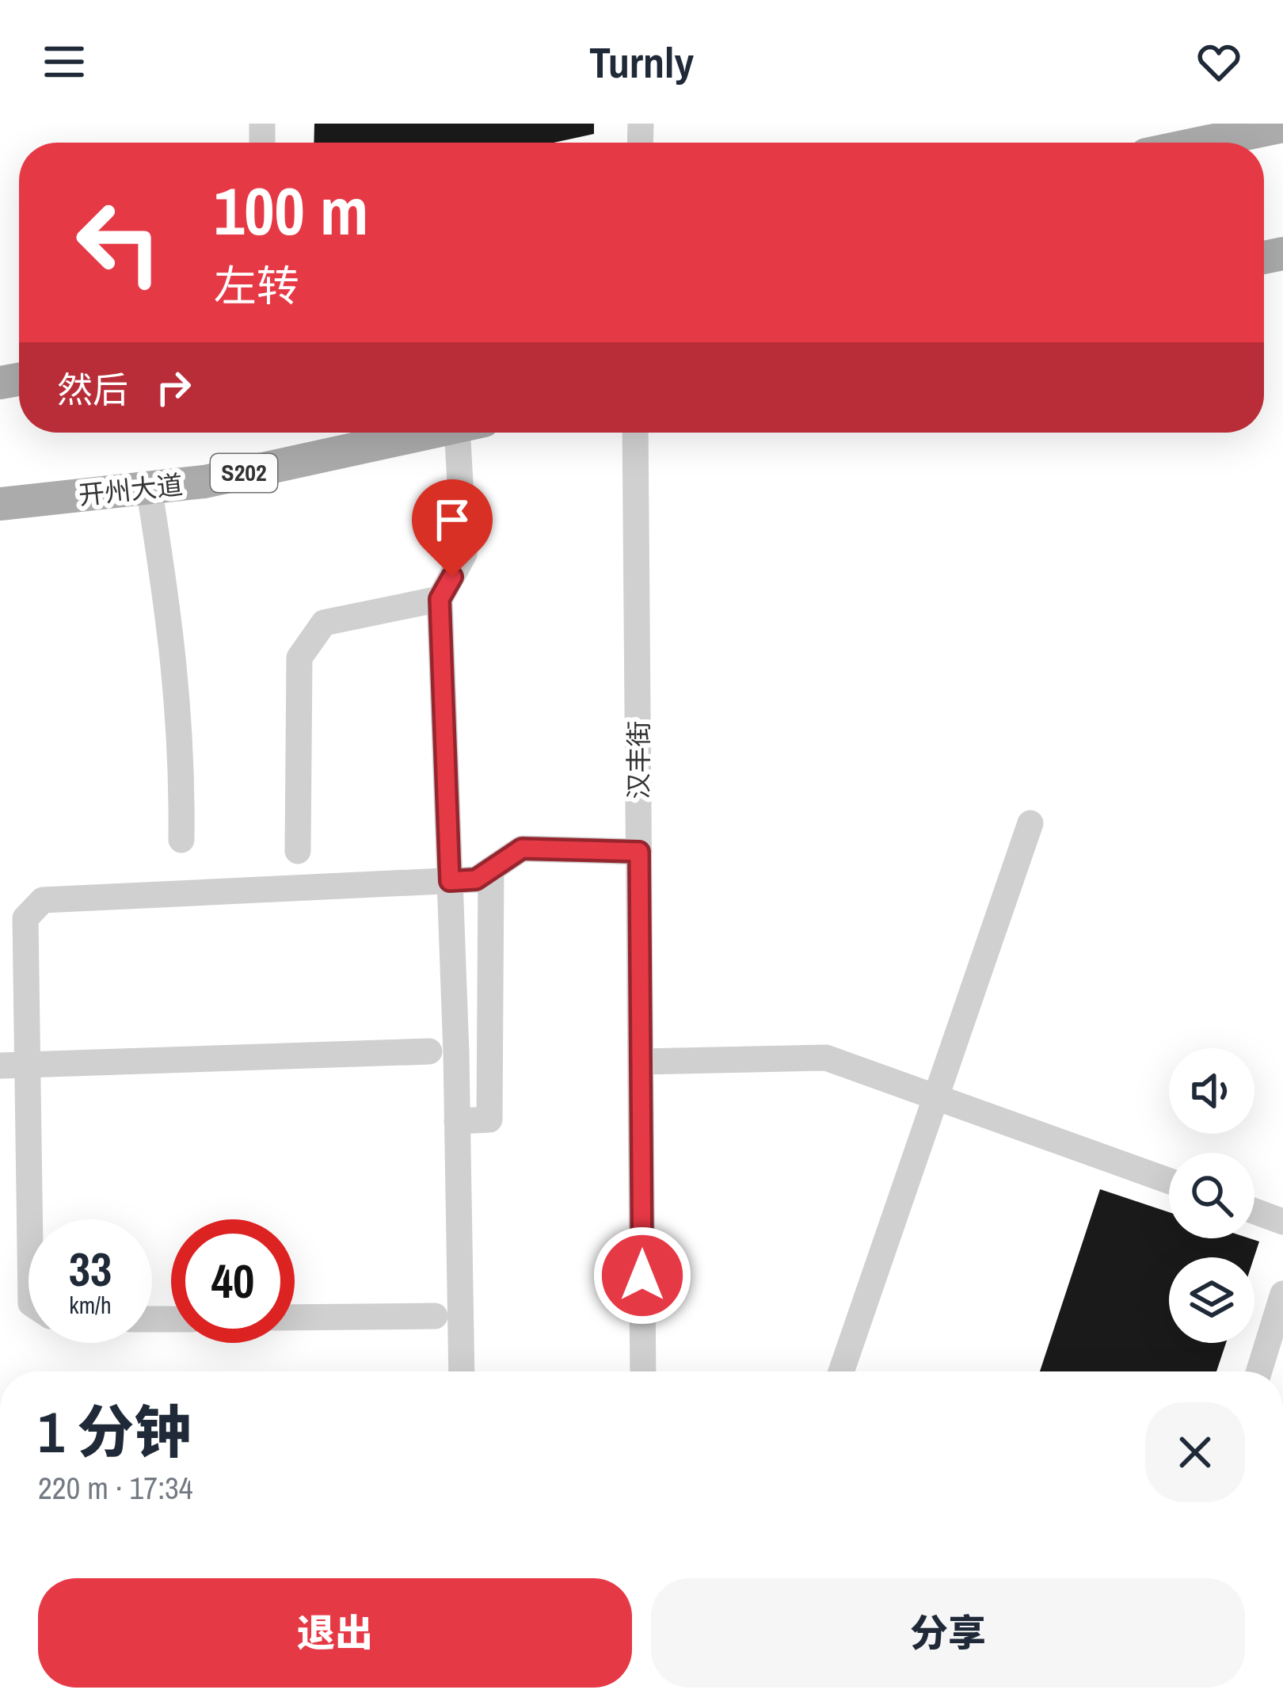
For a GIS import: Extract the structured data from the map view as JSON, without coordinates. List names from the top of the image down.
{
  "streets": {
    "main road": ["S202", "开州大道"],
    "street": ["汉丰街"]
  },
  "page": {
    "header": "Turnly",
    "turn": ["100 m", "左转"],
    "then": "然后",
    "speed": "33 km/h",
    "limit": "40",
    "heading": ["1 分钟", "220 m · 17:34"],
    "buttons": ["退出", "分享"]
  }
}
